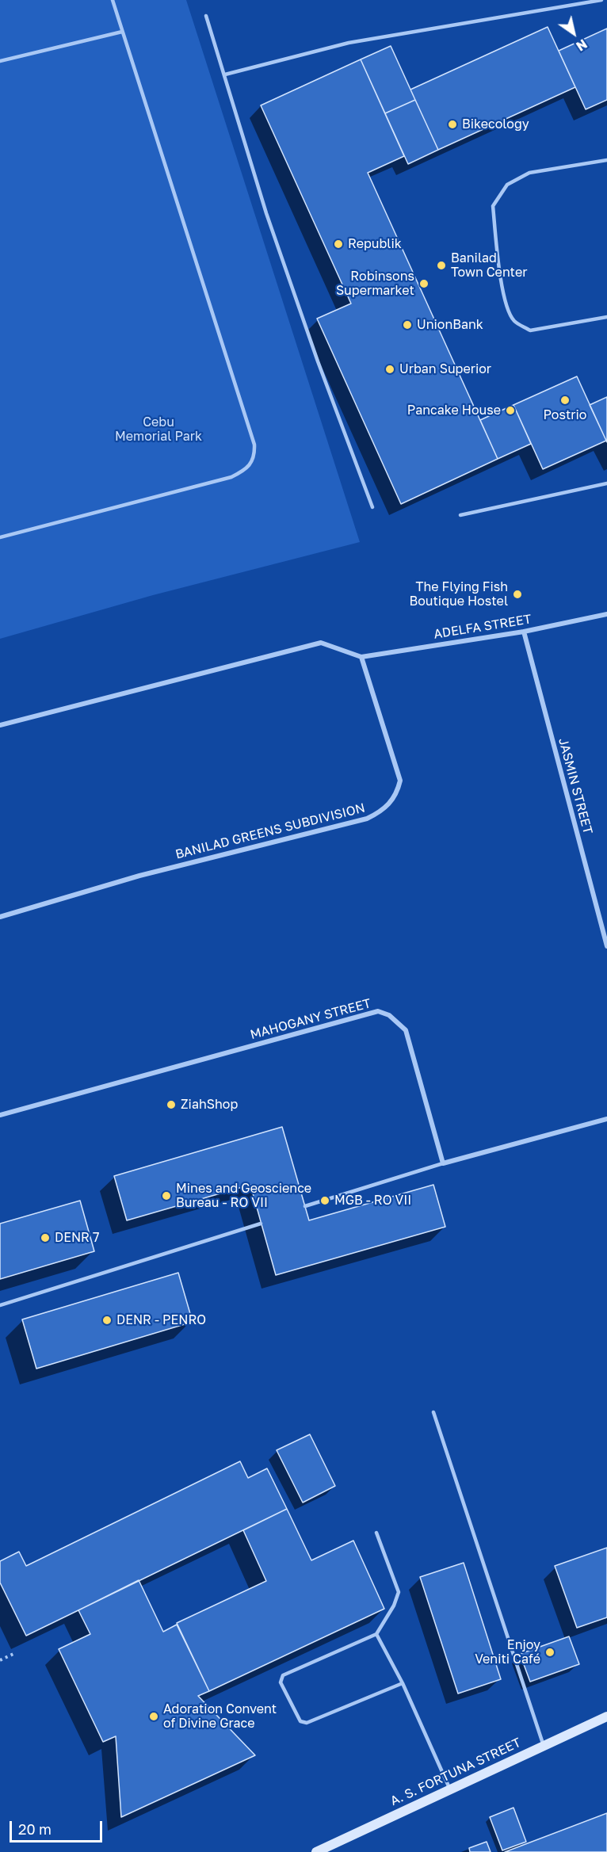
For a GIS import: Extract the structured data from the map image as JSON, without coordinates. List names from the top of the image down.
{
  "streets": {
    "main road": ["A. S. FORTUNA STREET"],
    "street": [
      "ADELFA STREET",
      "JASMIN STREET",
      "BANILAD GREENS SUBDIVISION",
      "MAHOGANY STREET"
    ]
  },
  "crossings": [
    ["ADELFA STREET", "JASMIN STREET"],
    ["ADELFA STREET", "BANILAD GREENS SUBDIVISION"]
  ],
  "parks": ["Cebu Memorial Park"],
  "places": [
    "Bikecology",
    "Republik",
    "Banilad Town Center",
    "Robinsons Supermarket",
    "UnionBank",
    "Urban Superior",
    "Postrio",
    "Pancake House",
    "The Flying Fish Boutique Hostel",
    "ZiahShop",
    "Mines and Geoscience Bureau - RO VII",
    "MGB - RO VII",
    "DENR 7",
    "DENR - PENRO",
    "Enjoy Veniti Café",
    "Adoration Convent of Divine Grace"
  ],
  "scale_bar": "20 m",
  "north": "bottom right"
}
